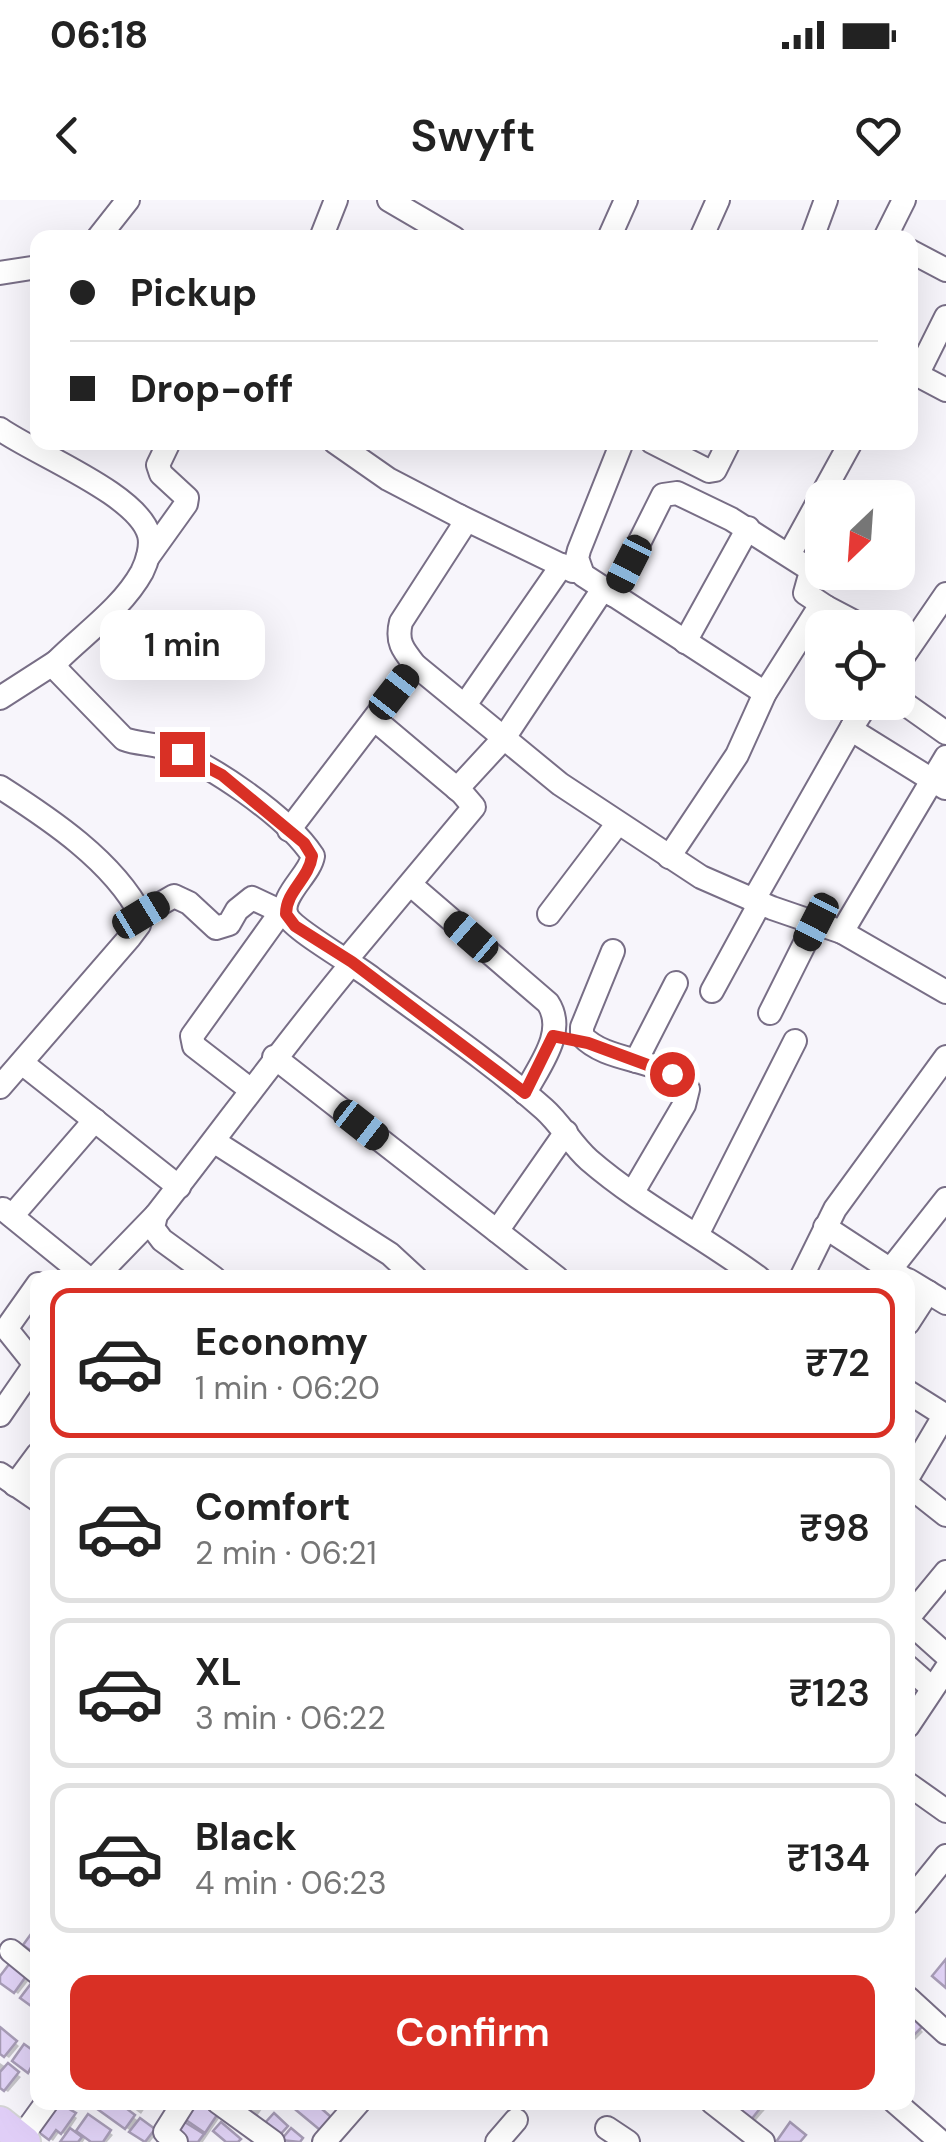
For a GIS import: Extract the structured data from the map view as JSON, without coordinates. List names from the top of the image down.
{
  "north": "bottom left",
  "page": {
    "status": "06:18",
    "header": "Swyft",
    "banner": ["Pickup", "Drop-off"],
    "bubble": "1 min",
    "list": [
      {
        "name": "Economy",
        "note": "1 min · 06:20",
        "value": "₹72"
      },
      {
        "name": "Comfort",
        "note": "2 min · 06:21",
        "value": "₹98"
      },
      {
        "name": "XL",
        "note": "3 min · 06:22",
        "value": "₹123"
      },
      {
        "name": "Black",
        "note": "4 min · 06:23",
        "value": "₹134"
      }
    ],
    "buttons": "Confirm"
  }
}
